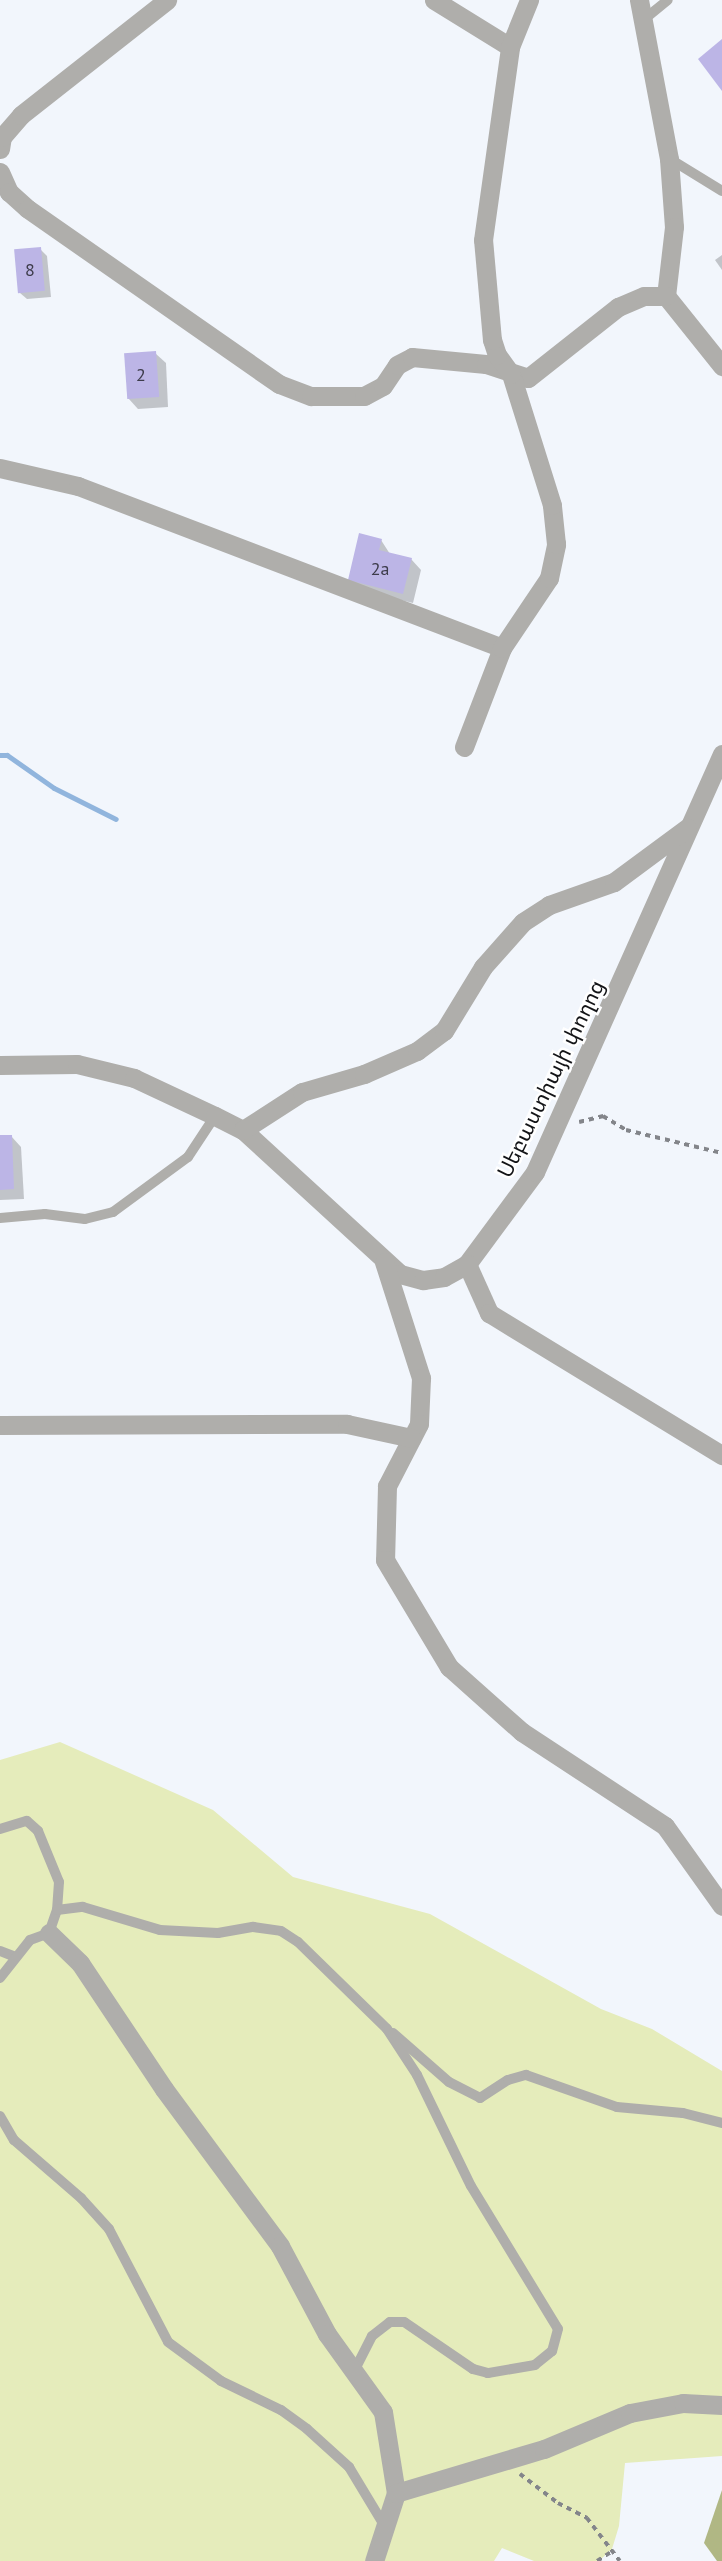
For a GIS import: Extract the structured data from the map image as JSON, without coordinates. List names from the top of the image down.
{
  "streets": {
    "street": ["Սեբաստիայի փողոց"]
  },
  "house_numbers": ["8", "2", "2a"]
}
